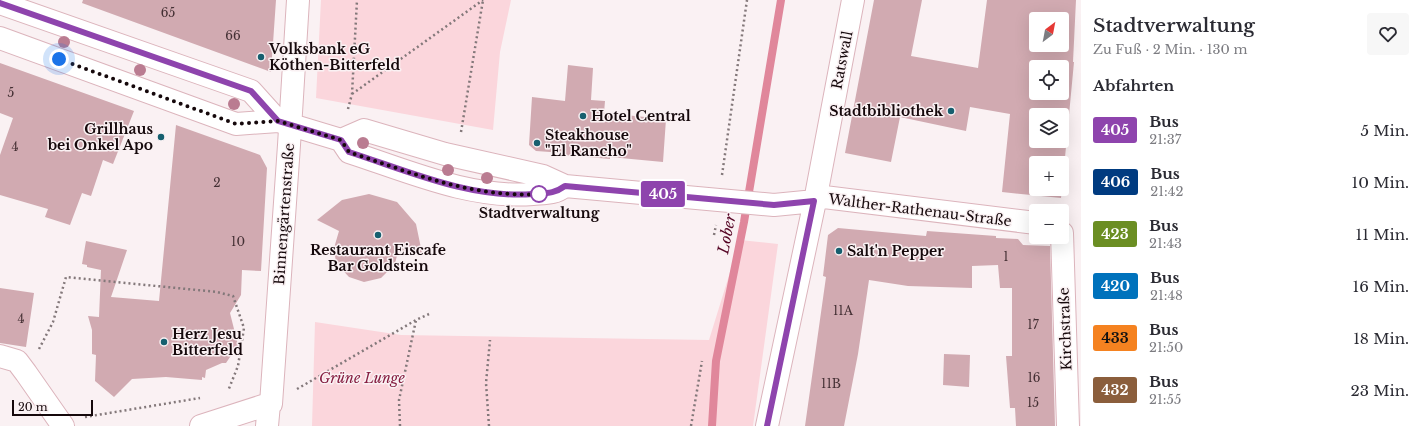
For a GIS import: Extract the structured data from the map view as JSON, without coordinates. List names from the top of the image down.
{
  "streets": {
    "street": [
      "Ratswall",
      "Walther-Rathenau-Straße",
      "Binnengärtenstraße",
      "Kirchstraße"
    ]
  },
  "crossings": [
    ["Ratswall", "Walther-Rathenau-Straße"]
  ],
  "water": ["Lober"],
  "parks": ["Grüne Lunge"],
  "places": [
    "Volksbank eG Köthen-Bitterfeld",
    "Stadtbibliothek",
    "Hotel Central",
    "Grillhaus bei Onkel Apo",
    "Steakhouse \"El Rancho\"",
    "Stadtverwaltung",
    "Restaurant Eiscafe Bar Goldstein",
    "Salt'n Pepper",
    "Herz Jesu Bitterfeld"
  ],
  "lines": ["bus line 405"],
  "house_numbers": [
    "65",
    "66",
    "5",
    "4",
    "2",
    "10",
    "1",
    "11A",
    "4",
    "17",
    "16",
    "11B",
    "15"
  ],
  "scale_bar": "20 m",
  "north": "top right",
  "page": {
    "on_map": "405",
    "heading": [
      ["Stadtverwaltung", "Zu Fuß · 2 Min. · 130 m"],
      "Abfahrten"
    ],
    "map_buttons": ["+", "−"],
    "list": [
      {
        "mark": "405",
        "name": "Bus",
        "note": "21:37",
        "value": "5 Min."
      },
      {
        "mark": "406",
        "name": "Bus",
        "note": "21:42",
        "value": "10 Min."
      },
      {
        "mark": "423",
        "name": "Bus",
        "note": "21:43",
        "value": "11 Min."
      },
      {
        "mark": "420",
        "name": "Bus",
        "note": "21:48",
        "value": "16 Min."
      },
      {
        "mark": "433",
        "name": "Bus",
        "note": "21:50",
        "value": "18 Min."
      },
      {
        "mark": "432",
        "name": "Bus",
        "note": "21:55",
        "value": "23 Min."
      }
    ],
    "scale": "20 m"
  }
}
